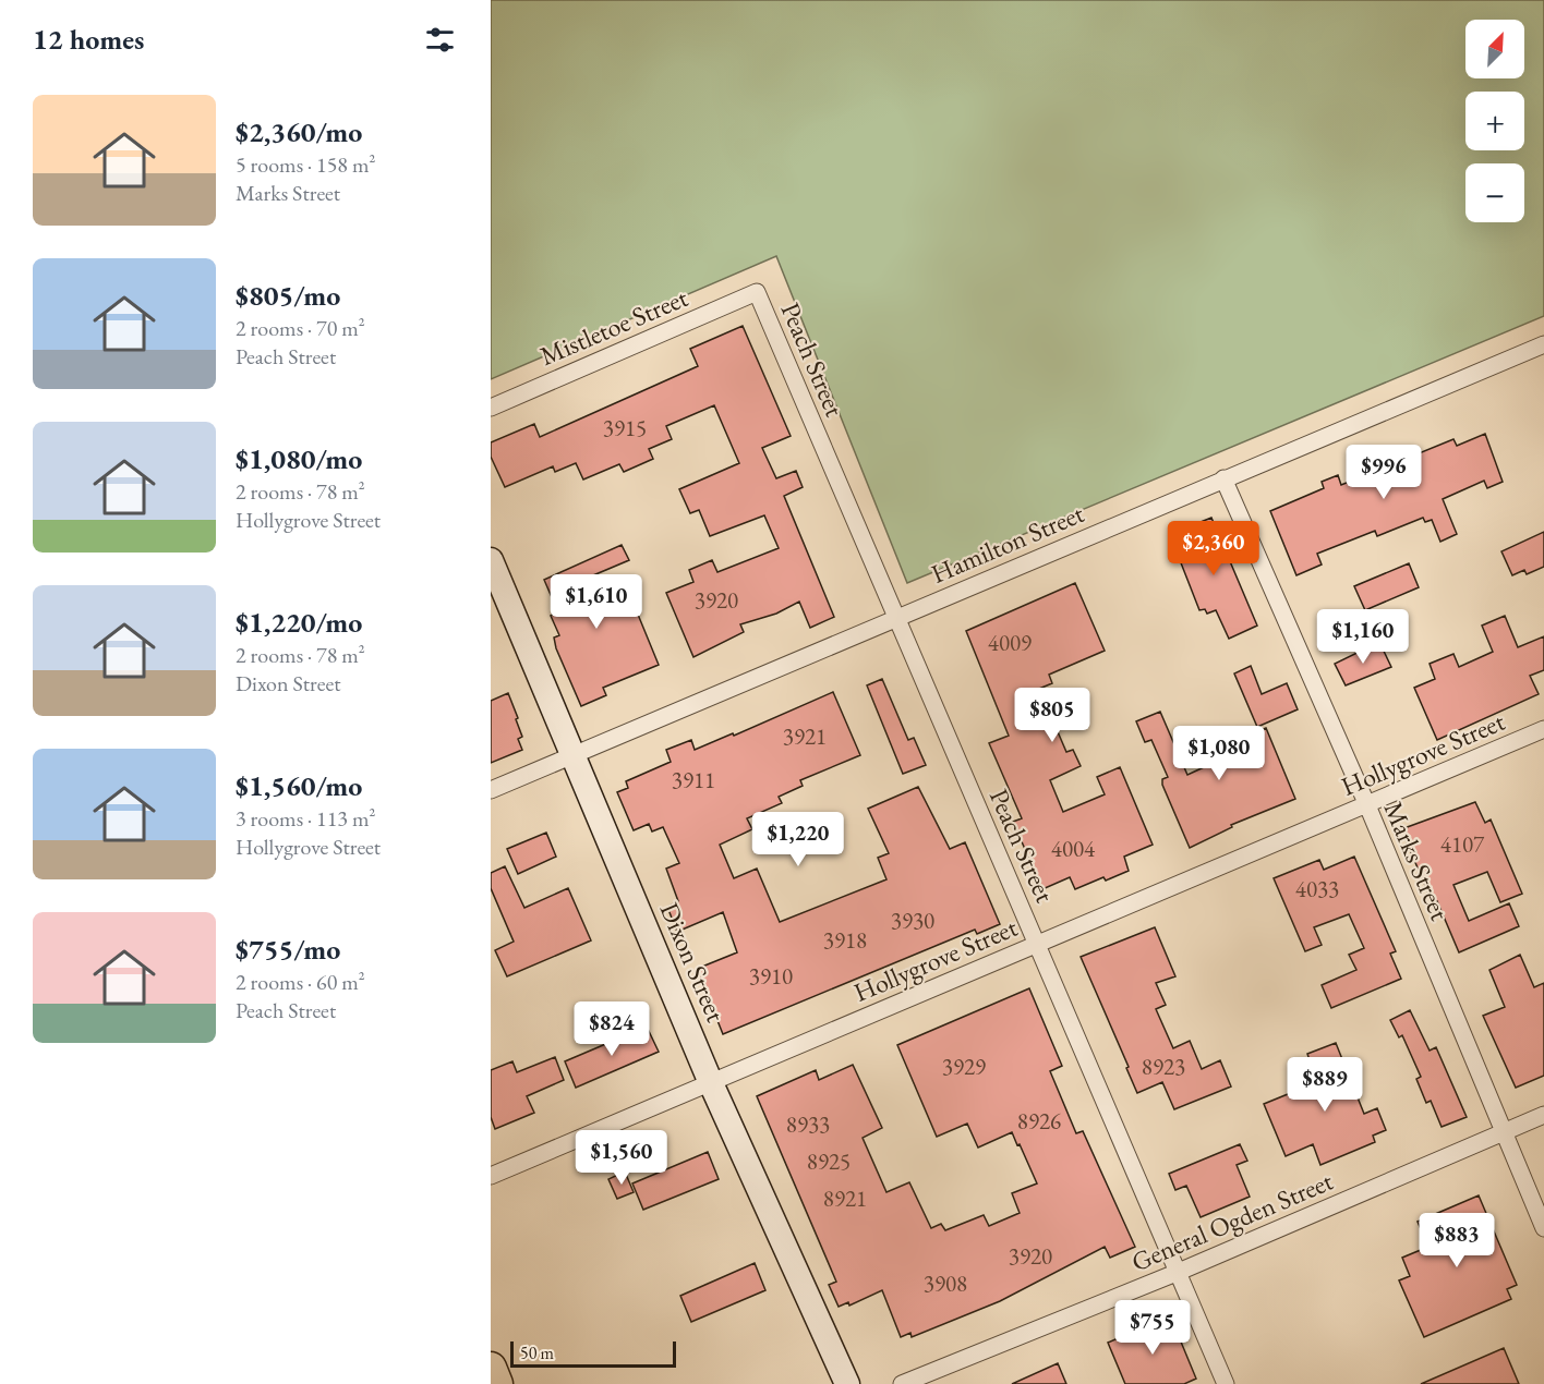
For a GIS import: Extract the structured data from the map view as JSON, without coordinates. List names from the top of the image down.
{
  "streets": {
    "street": [
      "Mistletoe Street",
      "Peach Street",
      "Hamilton Street",
      "Hollygrove Street",
      "Marks Street",
      "Dixon Street",
      "General Ogden Street"
    ]
  },
  "crossings": [
    ["Mistletoe Street", "Peach Street"],
    ["Peach Street", "Hamilton Street"],
    ["Peach Street", "Hollygrove Street"],
    ["Peach Street", "General Ogden Street"],
    ["Hamilton Street", "Marks Street"],
    ["Hamilton Street", "Dixon Street"],
    ["Hollygrove Street", "Marks Street"],
    ["Hollygrove Street", "Dixon Street"],
    ["Marks Street", "General Ogden Street"]
  ],
  "house_numbers": [
    "3915",
    "3920",
    "4009",
    "3921",
    "3911",
    "4107",
    "4004",
    "4033",
    "3930",
    "3918",
    "3910",
    "3929",
    "8923",
    "8926",
    "8933",
    "8925",
    "8921",
    "3920",
    "3908"
  ],
  "scale_bar": "50 m",
  "north": "top right",
  "page": {
    "heading": "12 homes",
    "map_buttons": ["+", "−"],
    "list": [
      {
        "name": "$2,360/mo",
        "note": "5 rooms · 158 m² · Marks Street"
      },
      {
        "name": "$805/mo",
        "note": "2 rooms · 70 m² · Peach Street"
      },
      {
        "name": "$1,080/mo",
        "note": "2 rooms · 78 m² · Hollygrove Street"
      },
      {
        "name": "$1,220/mo",
        "note": "2 rooms · 78 m² · Dixon Street"
      },
      {
        "name": "$1,560/mo",
        "note": "3 rooms · 113 m² · Hollygrove Street"
      },
      {
        "name": "$755/mo",
        "note": "2 rooms · 60 m² · Peach Street"
      }
    ],
    "price": [
      "$996",
      "$2,360",
      "$1,610",
      "$1,160",
      "$805",
      "$1,080",
      "$1,220",
      "$824",
      "$889",
      "$1,560",
      "$883",
      "$755"
    ],
    "scale": "50 m"
  }
}
